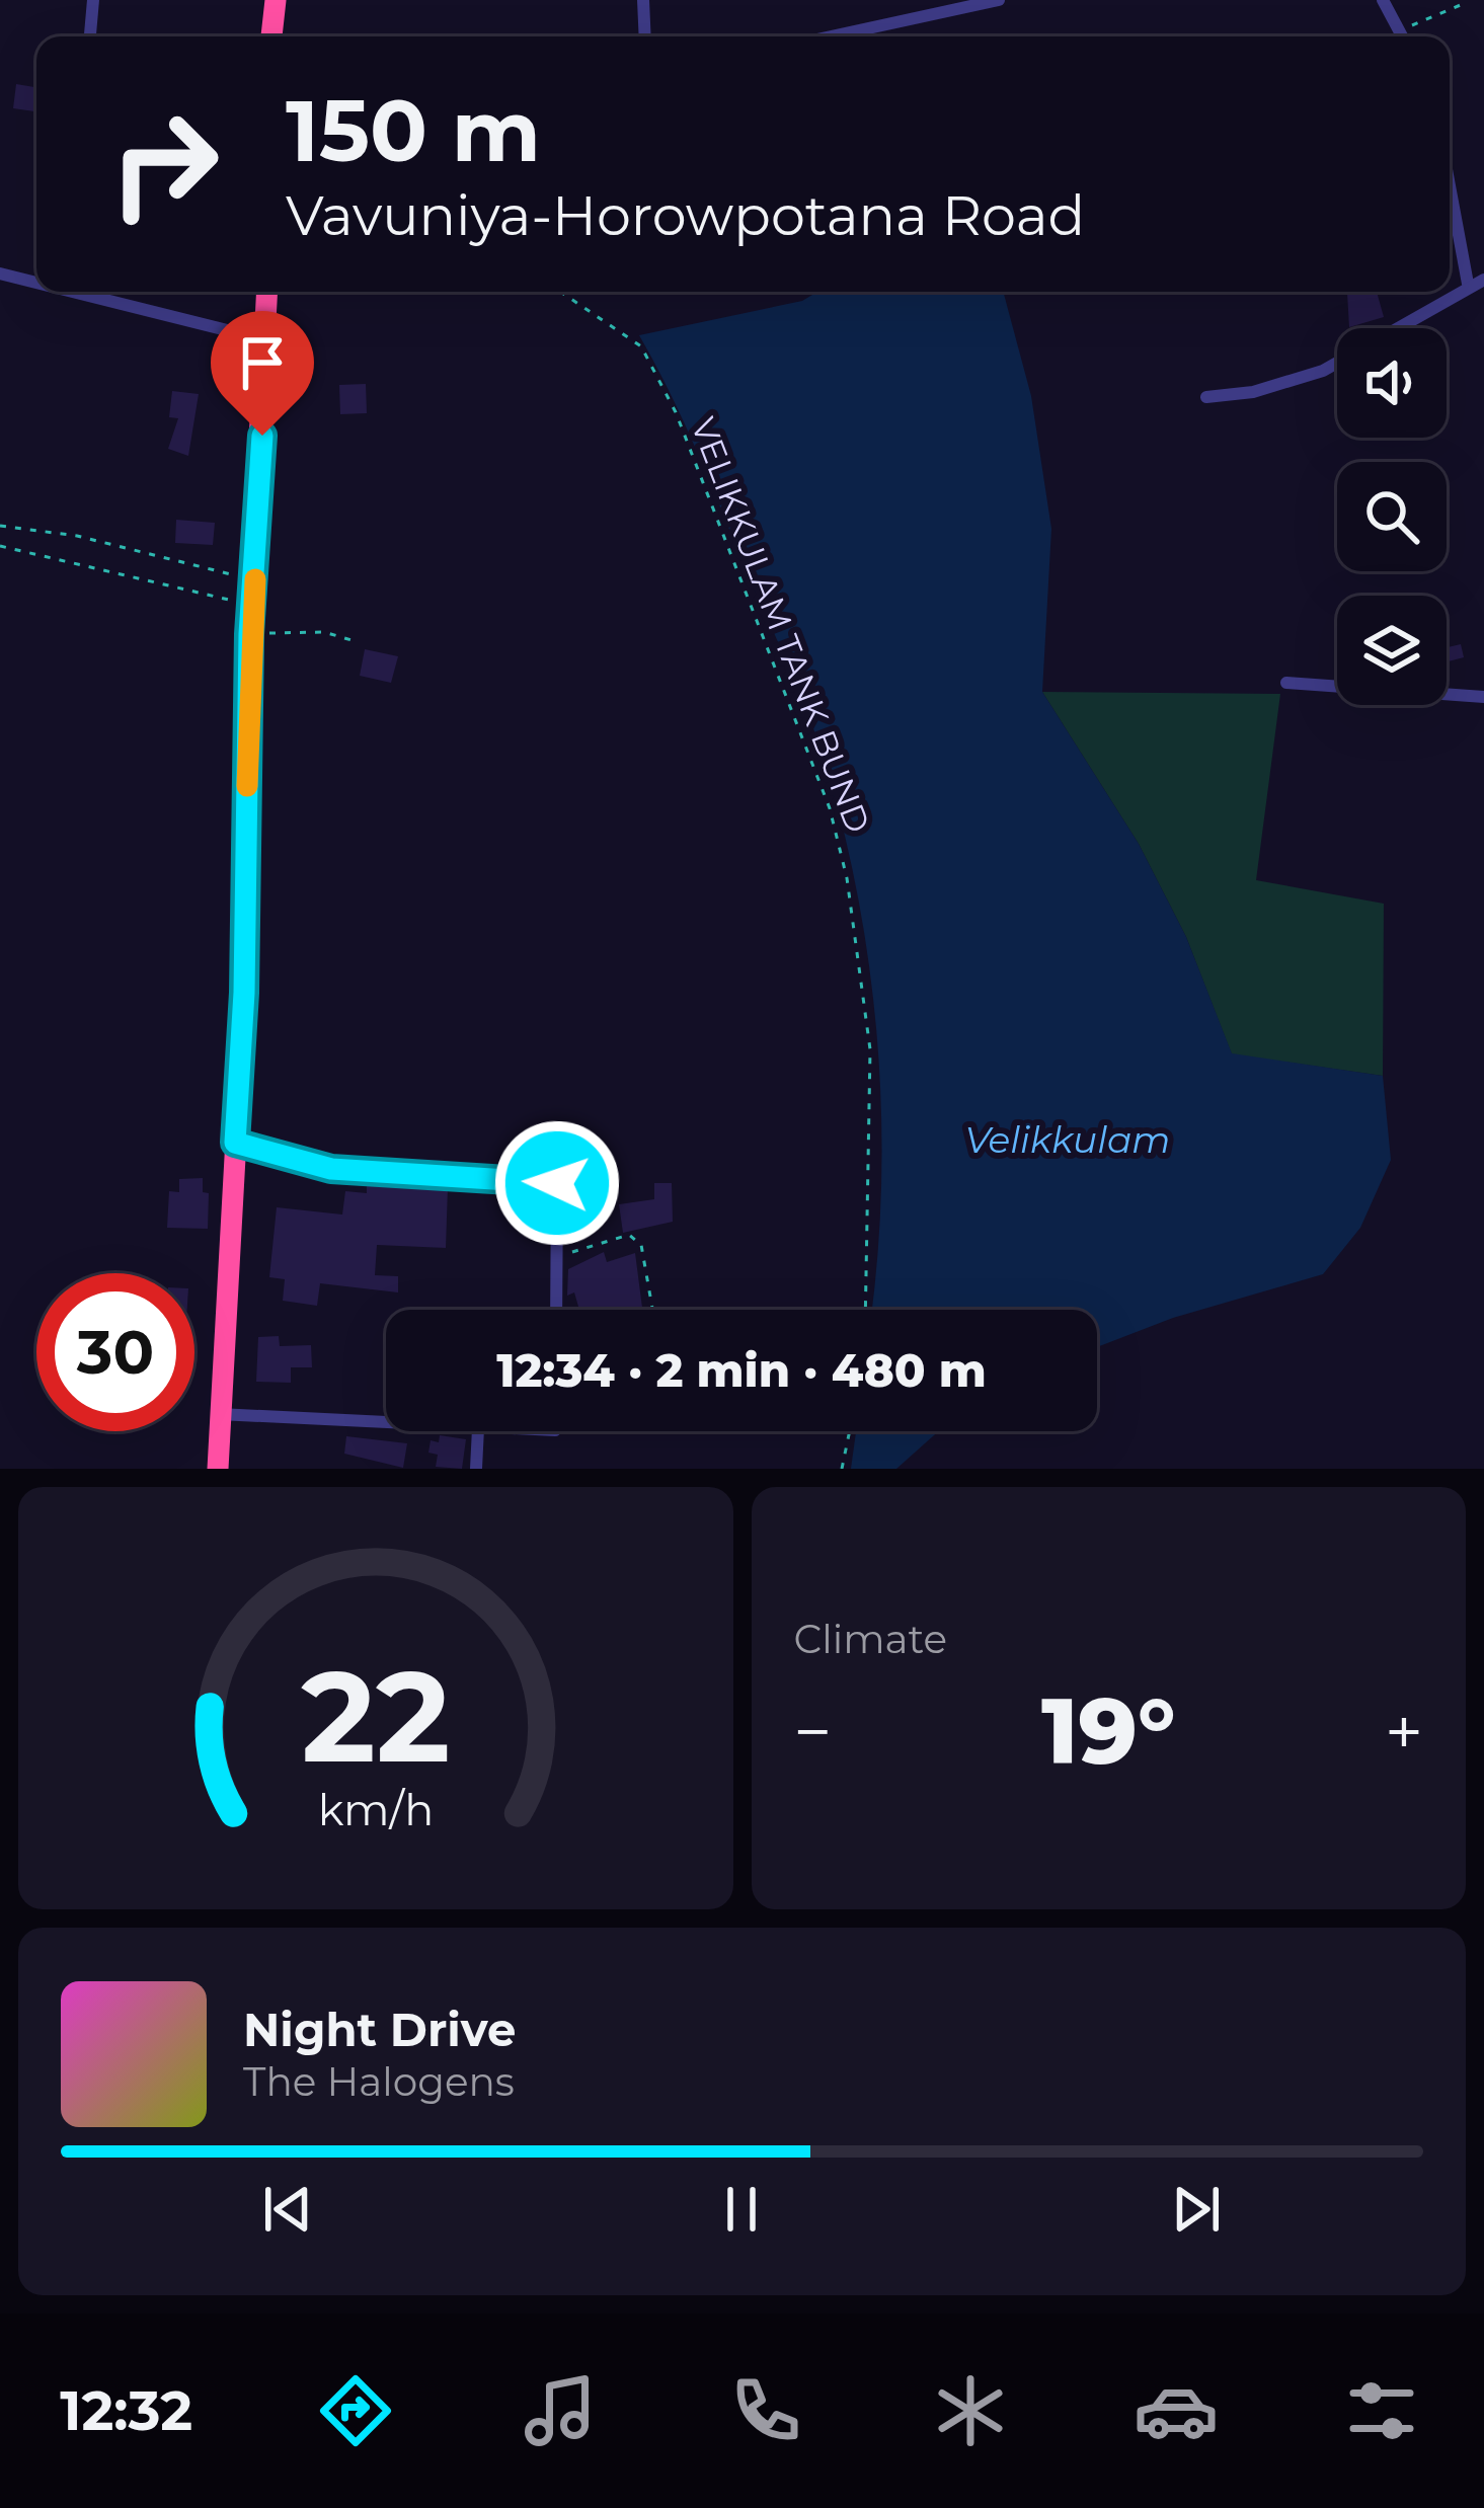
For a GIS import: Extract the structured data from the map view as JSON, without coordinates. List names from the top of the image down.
{
  "streets": {
    "path": ["VELIKKULAM TANK BUND"]
  },
  "water": ["Velikkulam"],
  "page": {
    "turn": ["150 m", "Vavuniya-Horowpotana Road"],
    "limit": "30",
    "trip": "12:34 · 2 min · 480 m",
    "tile": "Climate",
    "heat": ["−", "19°", "+"],
    "song": ["Night Drive", "The Halogens"],
    "tabs": "12:32",
    "gauge": ["22", "km/h"]
  }
}
